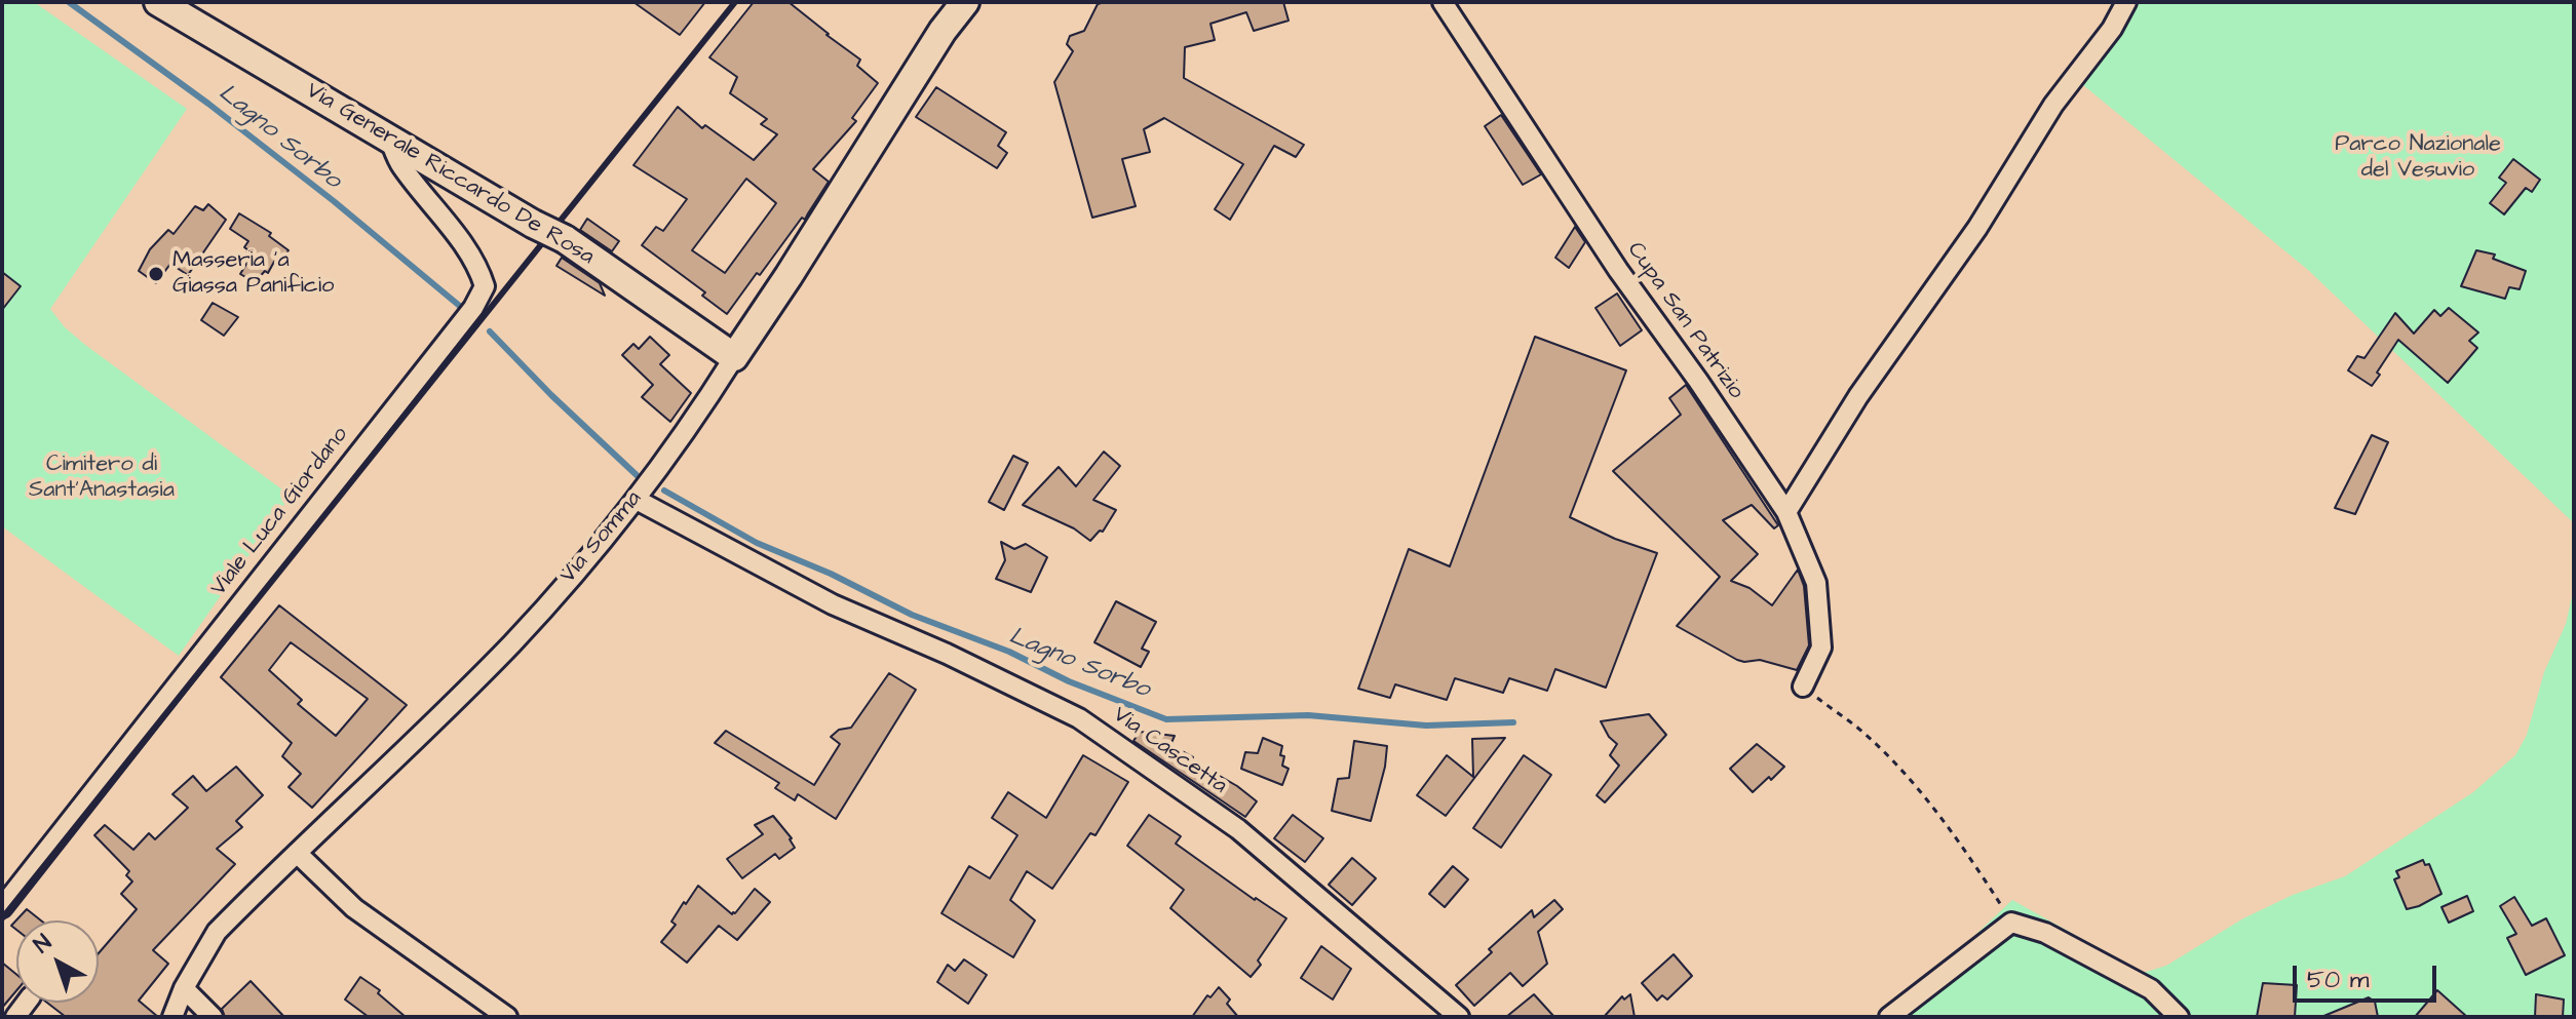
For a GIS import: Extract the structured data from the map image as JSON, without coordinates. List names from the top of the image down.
{
  "streets": {
    "main road": ["Via Generale Riccardo De Rosa", "Via Somma"],
    "street": ["Cupa San Patrizio", "Viale Luca Giordano", "Via Cascetta"]
  },
  "crossings": [
    ["Via Generale Riccardo De Rosa", "Viale Luca Giordano"],
    ["Via Generale Riccardo De Rosa", "Via Somma"],
    ["Via Somma", "Via Cascetta"]
  ],
  "water": ["Lagno Sorbo"],
  "parks": ["Parco Nazionale del Vesuvio", "Cimitero di Sant'Anastasia"],
  "places": ["Masseria 'a Giassa Panificio"],
  "scale_bar": "50 m",
  "north": "top left"
}
